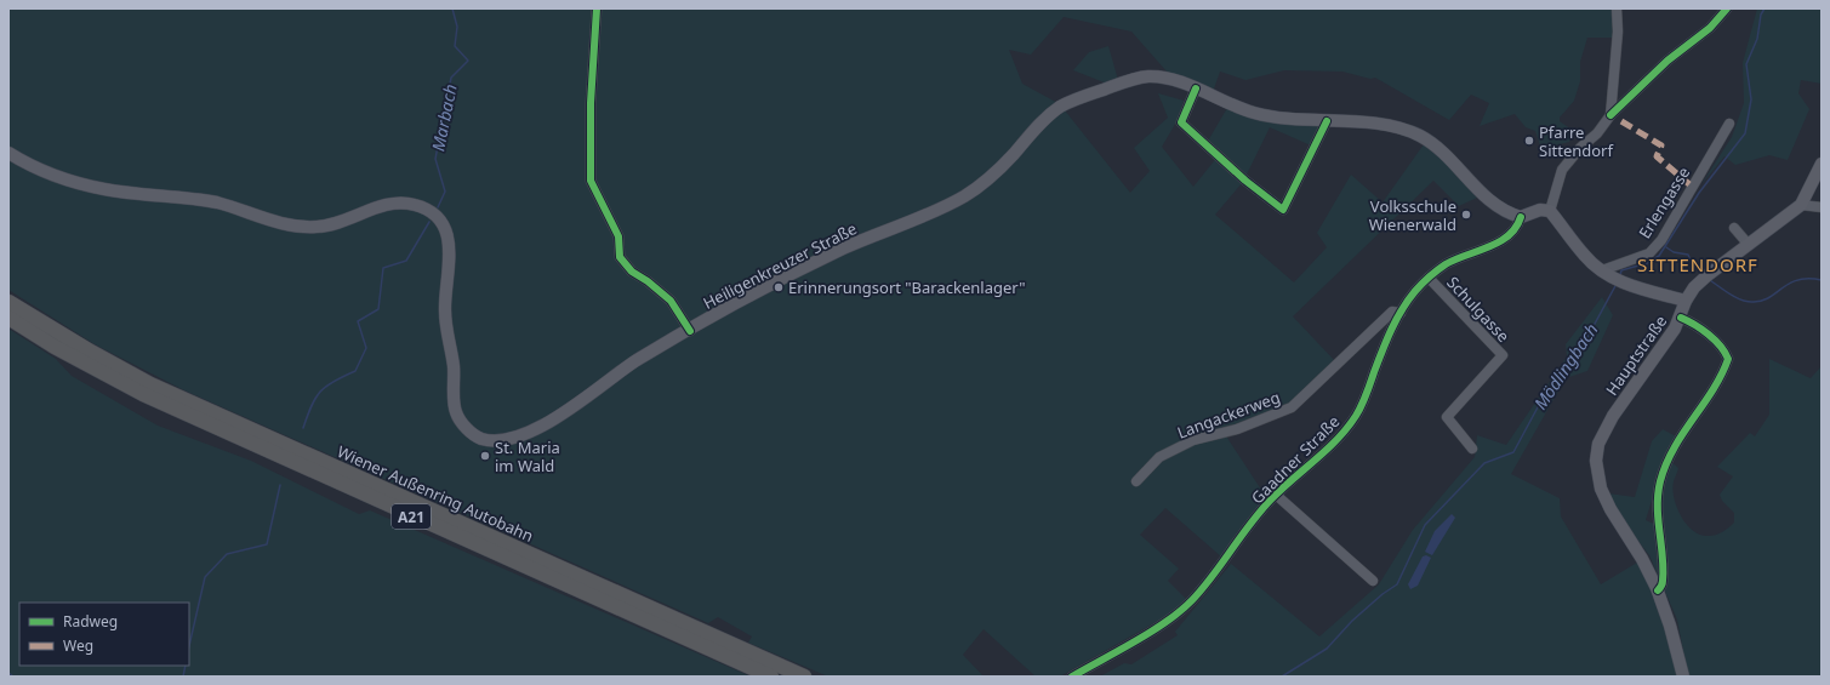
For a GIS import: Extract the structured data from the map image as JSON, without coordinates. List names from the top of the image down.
{
  "streets": {
    "highway": ["Wiener Außenring Autobahn", "A21"],
    "main road": ["Heiligenkreuzer Straße", "Hauptstraße"],
    "street": [
      "Erlengasse",
      "Schulgasse",
      "Langackerweg",
      "Gaadner Straße"
    ]
  },
  "crossings": [
    ["Heiligenkreuzer Straße", "Gaadner Straße"],
    ["Schulgasse", "Gaadner Straße"],
    ["Langackerweg", "Gaadner Straße"]
  ],
  "districts": ["SITTENDORF"],
  "water": ["Marbach", "Mödlingbach"],
  "places": [
    "Pfarre Sittendorf",
    "Volksschule Wienerwald",
    "Erinnerungsort \"Barackenlager\"",
    "St. Maria im Wald"
  ],
  "legend": ["Radweg", "Weg"]
}
